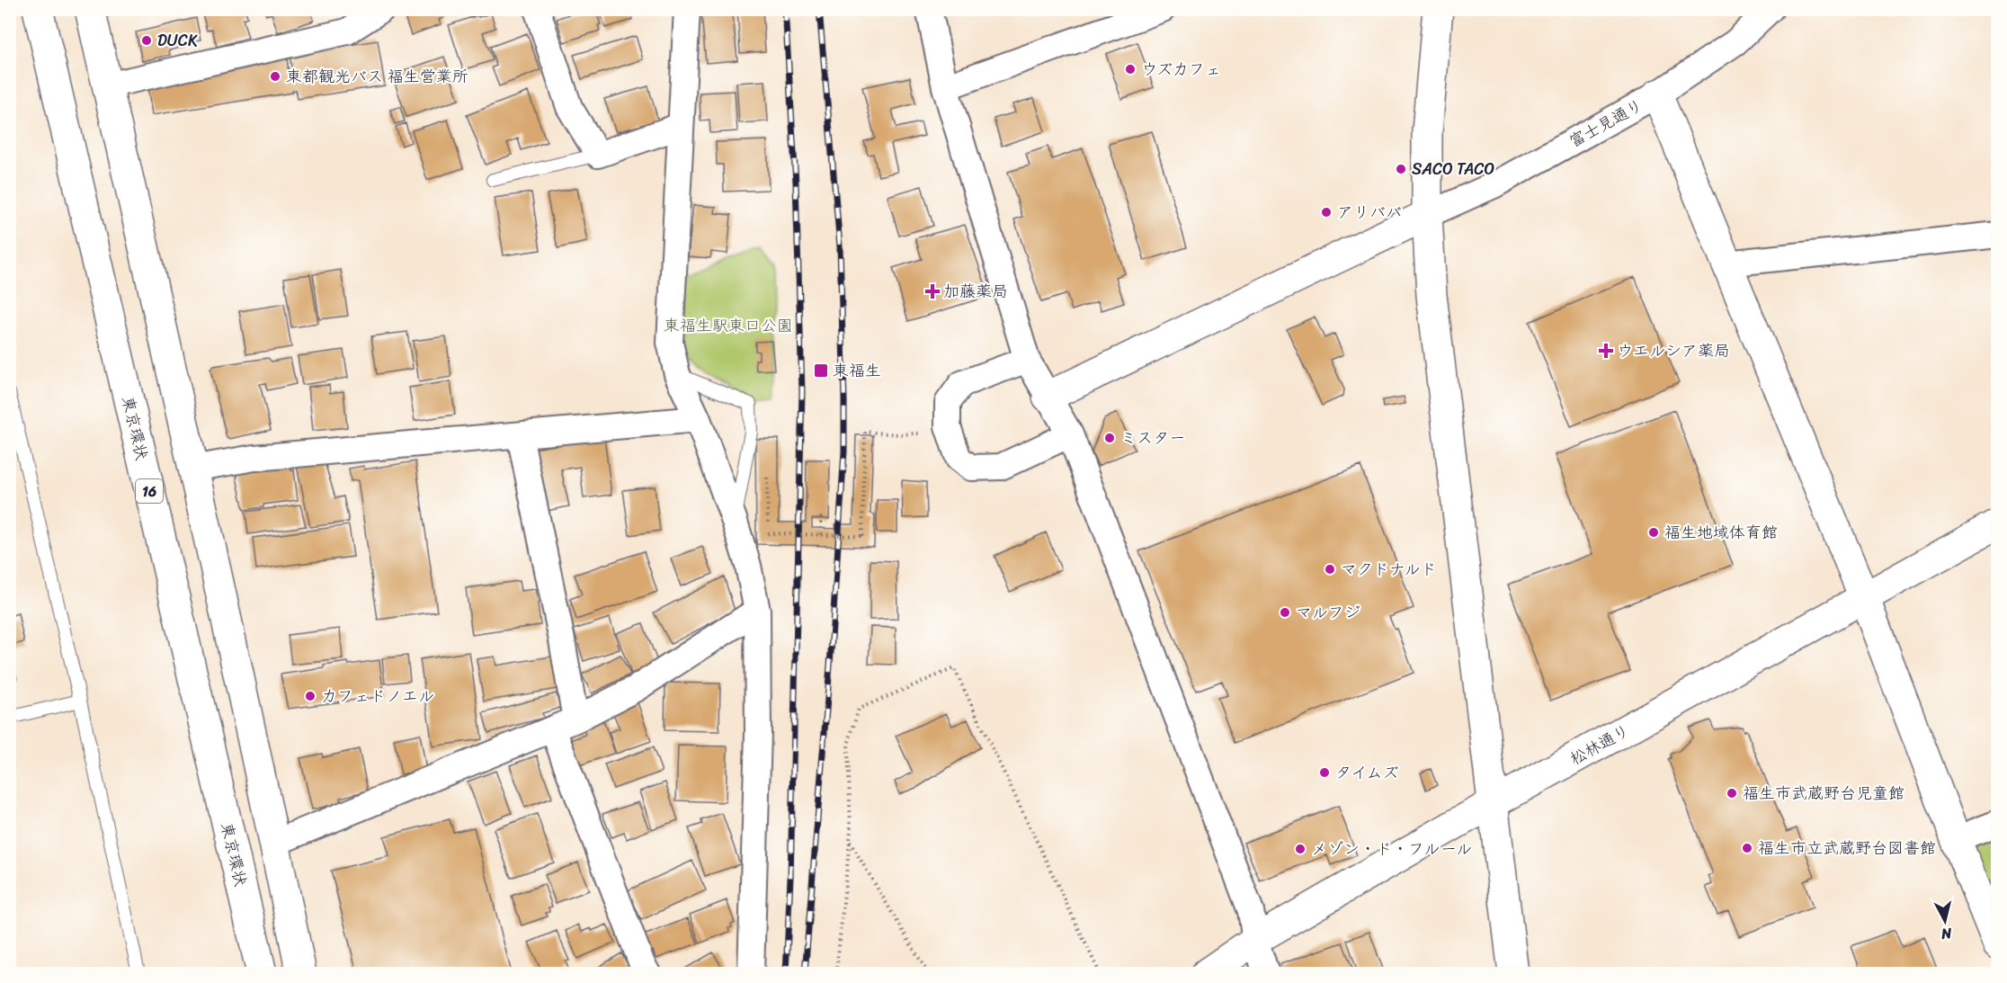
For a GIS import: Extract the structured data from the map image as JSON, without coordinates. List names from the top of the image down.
{
  "streets": {
    "main road": ["東京環状", "16", "松林通り"],
    "street": ["富士見通り"]
  },
  "parks": ["東福生駅東口公園"],
  "places": {
    "other": [
      "DUCK",
      "ウズカフェ",
      "東都観光バス 福生営業所",
      "SACO TACO",
      "アリババ",
      "ミスター",
      "福生地域体育館",
      "マクドナルド",
      "マルフジ",
      "カフェドノエル",
      "タイムズ",
      "福生市武蔵野台児童館",
      "福生市立武蔵野台図書館",
      "メゾン・ド・フルール"
    ],
    "health": ["加藤薬局", "ウエルシア薬局"],
    "transit": ["東福生"]
  },
  "north": "bottom"
}
